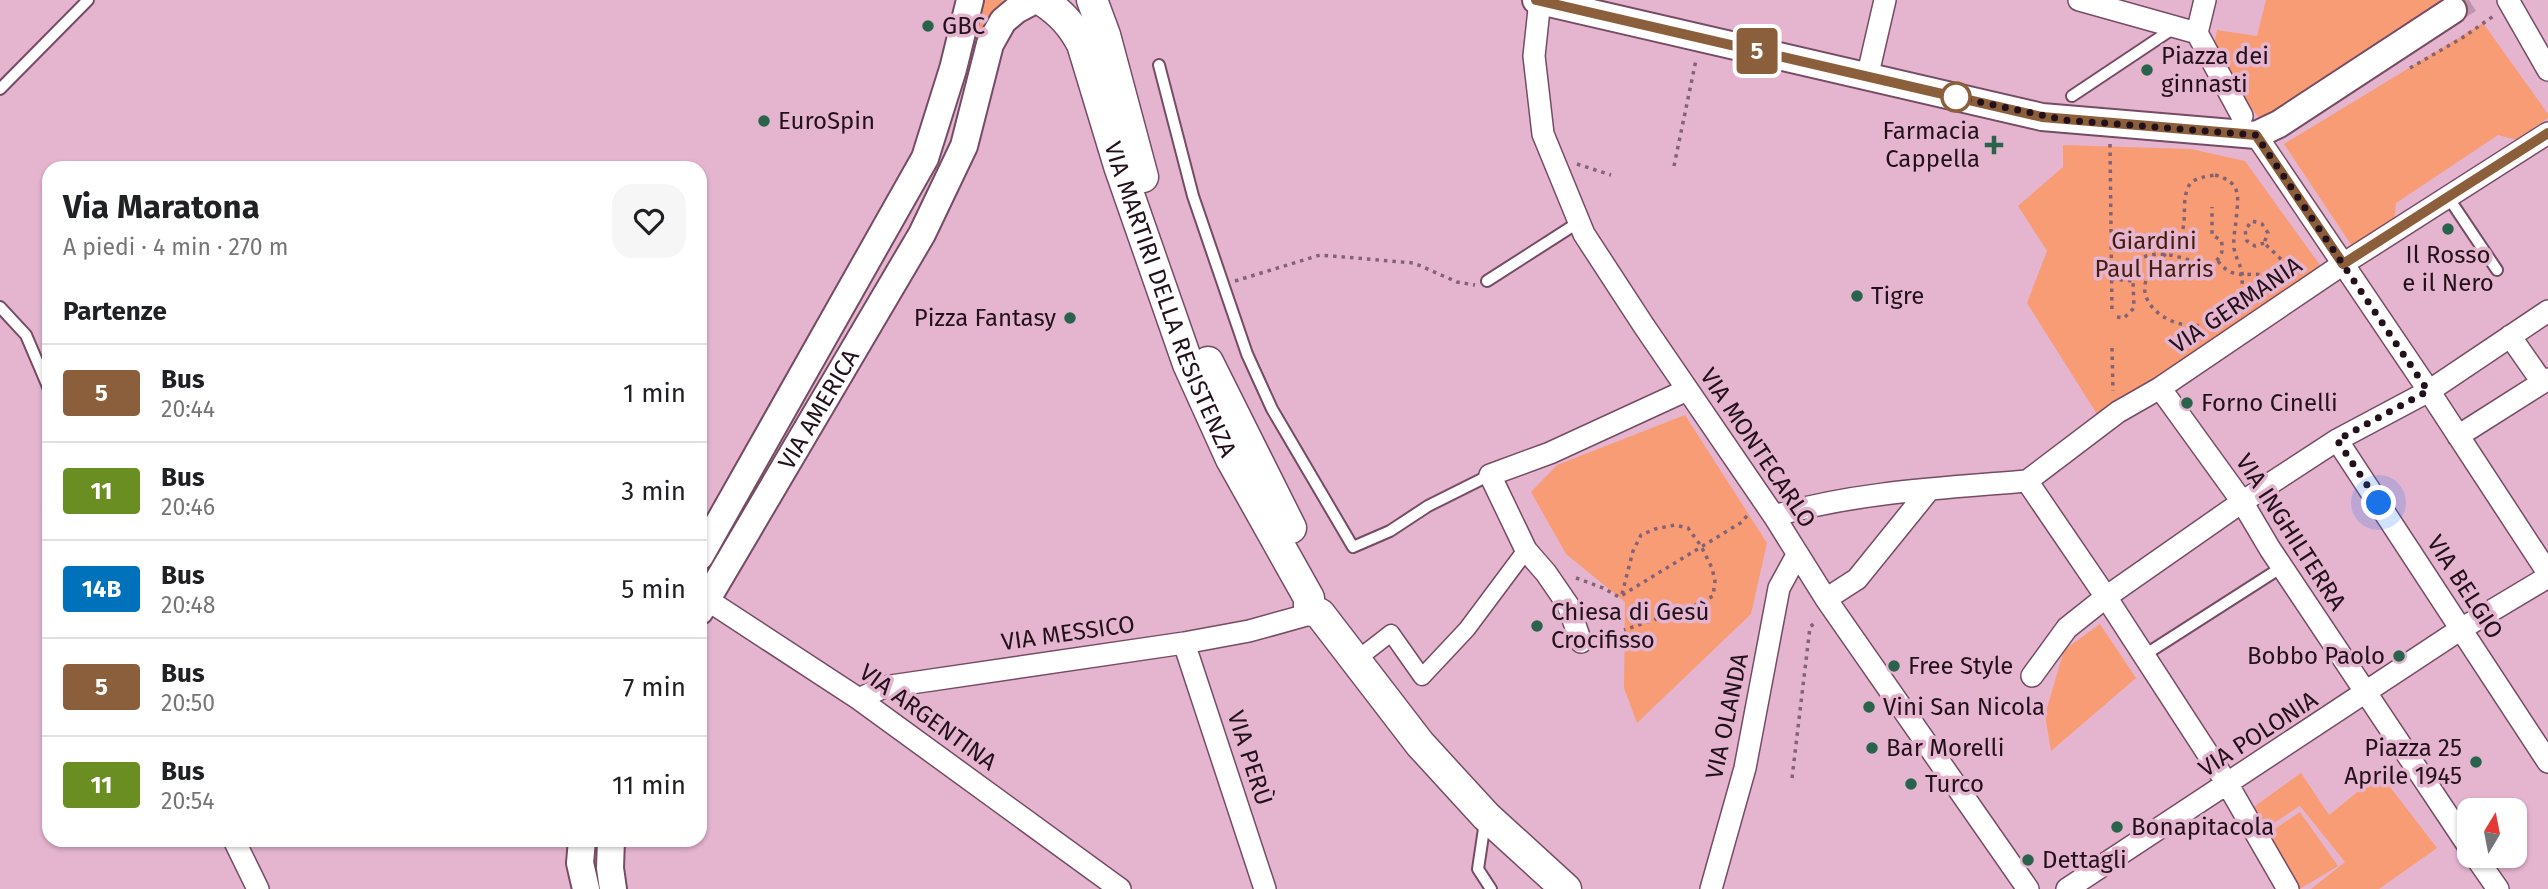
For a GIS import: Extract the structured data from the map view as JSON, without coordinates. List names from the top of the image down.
{
  "streets": {
    "main road": ["VIA MARTIRI DELLA RESISTENZA"],
    "street": [
      "VIA GERMANIA",
      "VIA AMERICA",
      "VIA MONTECARLO",
      "VIA INGHILTERRA",
      "VIA BELGIO",
      "VIA MESSICO",
      "VIA OLANDA",
      "VIA ARGENTINA",
      "VIA POLONIA",
      "VIA PERÙ"
    ]
  },
  "crossings": [
    ["VIA MARTIRI DELLA RESISTENZA", "VIA AMERICA"],
    ["VIA MARTIRI DELLA RESISTENZA", "VIA MESSICO"],
    ["VIA GERMANIA", "VIA INGHILTERRA"],
    ["VIA MONTECARLO", "VIA OLANDA"],
    ["VIA INGHILTERRA", "VIA POLONIA"],
    ["VIA BELGIO", "VIA POLONIA"],
    ["VIA MESSICO", "VIA ARGENTINA"],
    ["VIA MESSICO", "VIA PERÙ"]
  ],
  "parks": ["Giardini Paul Harris"],
  "places": {
    "other": [
      "GBC",
      "Piazza dei ginnasti",
      "EuroSpin",
      "Il Rosso e il Nero",
      "Tigre",
      "Pizza Fantasy",
      "Forno Cinelli",
      "Chiesa di Gesù Crocifisso",
      "Bobbo Paolo",
      "Free Style",
      "Vini San Nicola",
      "Bar Morelli",
      "Piazza 25 Aprile 1945",
      "Turco",
      "Bonapitacola",
      "Dettagli"
    ],
    "health": ["Farmacia Cappella"]
  },
  "lines": ["bus line 5"],
  "north": "top",
  "page": {
    "on_map": "5",
    "heading": [
      ["Via Maratona", "A piedi · 4 min · 270 m"],
      "Partenze"
    ],
    "list": [
      {
        "mark": "5",
        "name": "Bus",
        "note": "20:44",
        "value": "1 min"
      },
      {
        "mark": "11",
        "name": "Bus",
        "note": "20:46",
        "value": "3 min"
      },
      {
        "mark": "14B",
        "name": "Bus",
        "note": "20:48",
        "value": "5 min"
      },
      {
        "mark": "5",
        "name": "Bus",
        "note": "20:50",
        "value": "7 min"
      },
      {
        "mark": "11",
        "name": "Bus",
        "note": "20:54",
        "value": "11 min"
      }
    ]
  }
}
